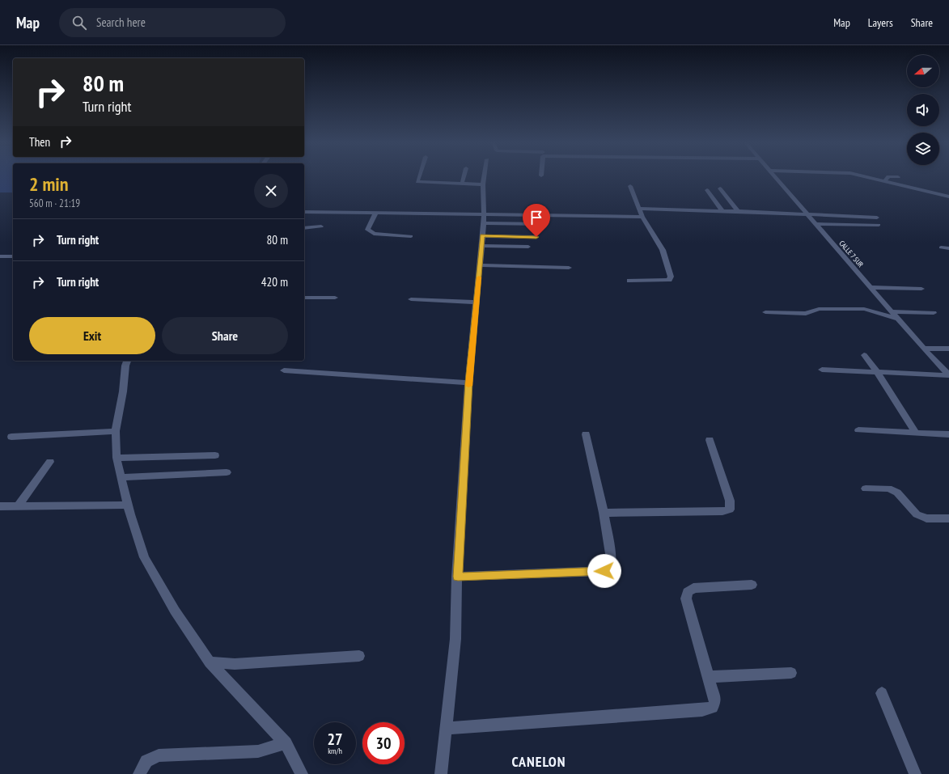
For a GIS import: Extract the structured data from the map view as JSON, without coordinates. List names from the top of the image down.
{
  "streets": {
    "street": ["CALLE 7 SUR"]
  },
  "districts": ["CANELON"],
  "north": "left",
  "page": {
    "header": "Map",
    "search": "Search here",
    "nav": ["Map", "Layers", "Share"],
    "turn": ["80 m", "Turn right"],
    "then": "Then",
    "heading": ["2 min", "560 m · 21:19"],
    "list": [
      {
        "name": "Turn right",
        "value": "80 m"
      },
      {
        "name": "Turn right",
        "value": "420 m"
      }
    ],
    "buttons": ["Exit", "Share"],
    "speed": "27 km/h",
    "limit": "30"
  }
}
